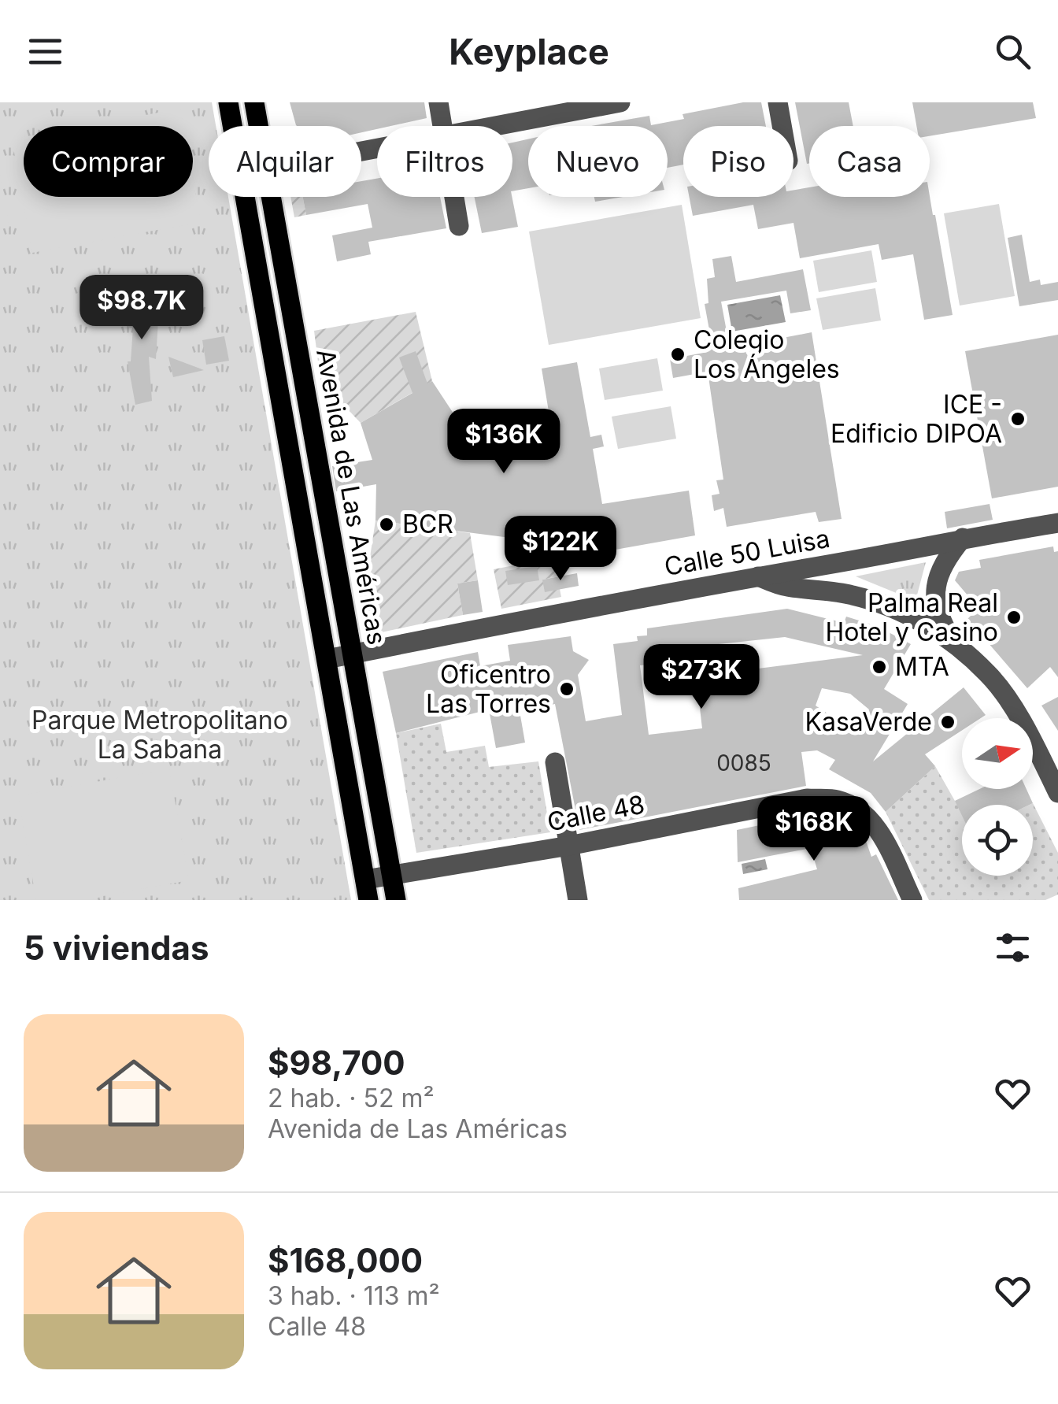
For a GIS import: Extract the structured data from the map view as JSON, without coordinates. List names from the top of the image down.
{
  "streets": {
    "main road": ["Avenida de Las Américas"],
    "street": ["Calle 50 Luisa", "Calle 48"]
  },
  "crossings": [
    ["Avenida de Las Américas", "Calle 50 Luisa"],
    ["Avenida de Las Américas", "Calle 48"]
  ],
  "parks": ["Parque Metropolitano La Sabana"],
  "places": [
    "Colegio Los Ángeles",
    "ICE - Edificio DIPOA",
    "BCR",
    "Palma Real Hotel y Casino",
    "MTA",
    "Oficentro Las Torres",
    "KasaVerde"
  ],
  "house_numbers": ["0085"],
  "north": "right",
  "page": {
    "header": "Keyplace",
    "chip": [
      "Comprar",
      "Alquilar",
      "Filtros",
      "Nuevo",
      "Piso",
      "Casa"
    ],
    "price": [
      "$98.7K",
      "$136K",
      "$122K",
      "$273K",
      "$168K"
    ],
    "heading": "5 viviendas",
    "list": [
      {
        "name": "$98,700",
        "note": "2 hab. · 52 m² · Avenida de Las Américas"
      },
      {
        "name": "$168,000",
        "note": "3 hab. · 113 m² · Calle 48"
      }
    ]
  }
}
